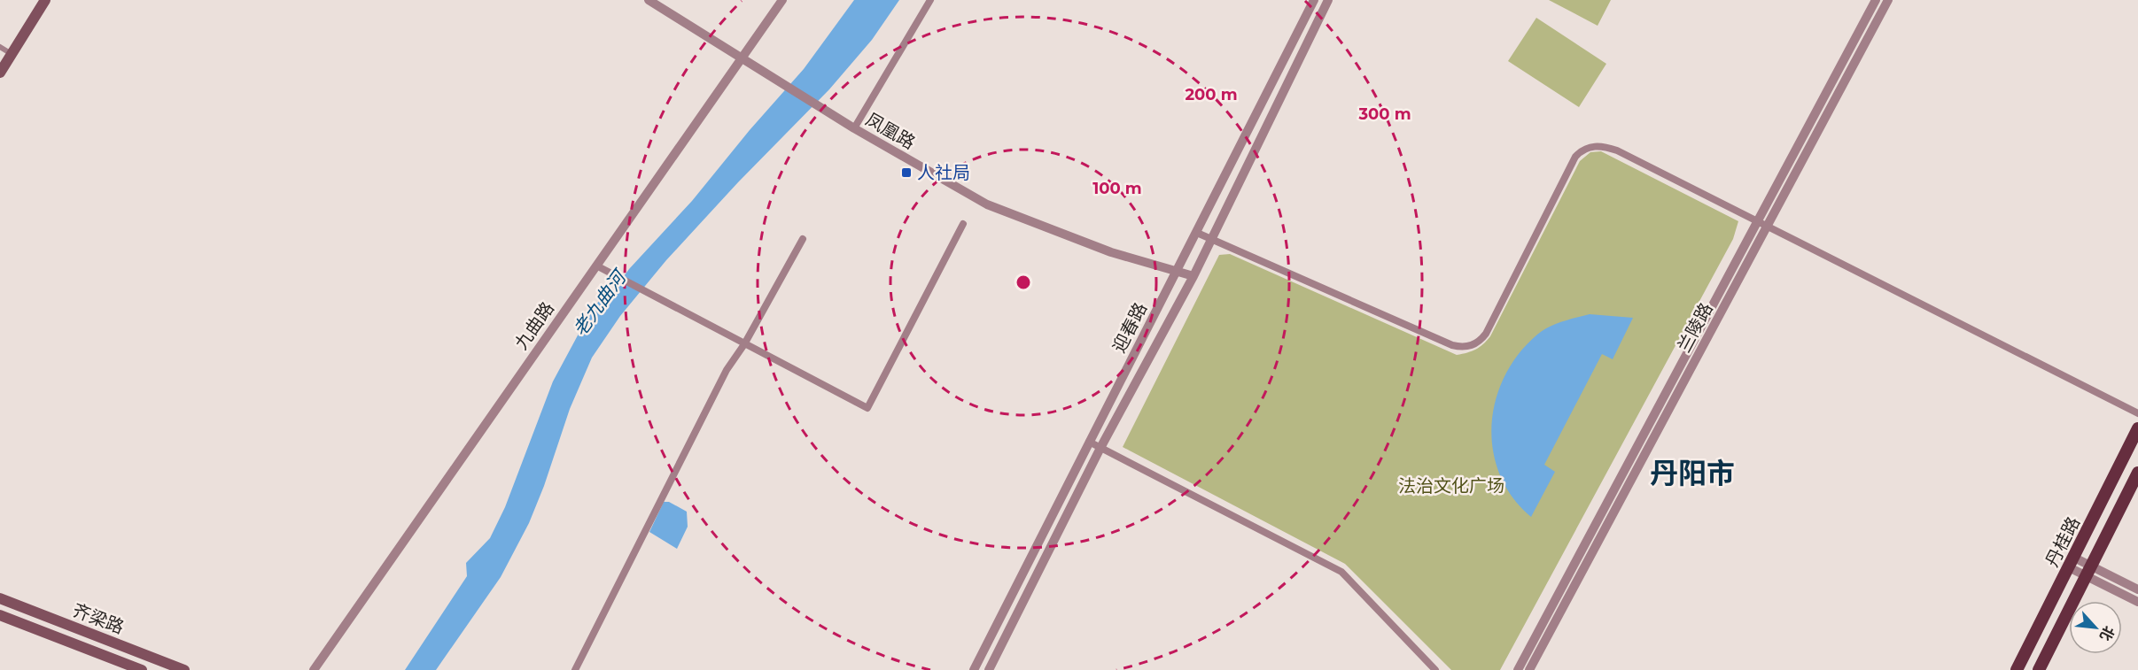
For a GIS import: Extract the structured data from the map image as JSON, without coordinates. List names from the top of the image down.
{
  "streets": {
    "main road": ["丹桂路", "齐梁路"],
    "street": [
      "凤凰路",
      "九曲路",
      "迎春路",
      "兰陵路"
    ]
  },
  "crossings": [
    ["凤凰路", "九曲路"],
    ["凤凰路", "迎春路"]
  ],
  "districts": ["丹阳市"],
  "water": ["老九曲河"],
  "parks": ["法治文化广场"],
  "places": {
    "transit": ["人社局"]
  },
  "north": "bottom right",
  "rings": ["200 m", "300 m", "100 m"]
}
